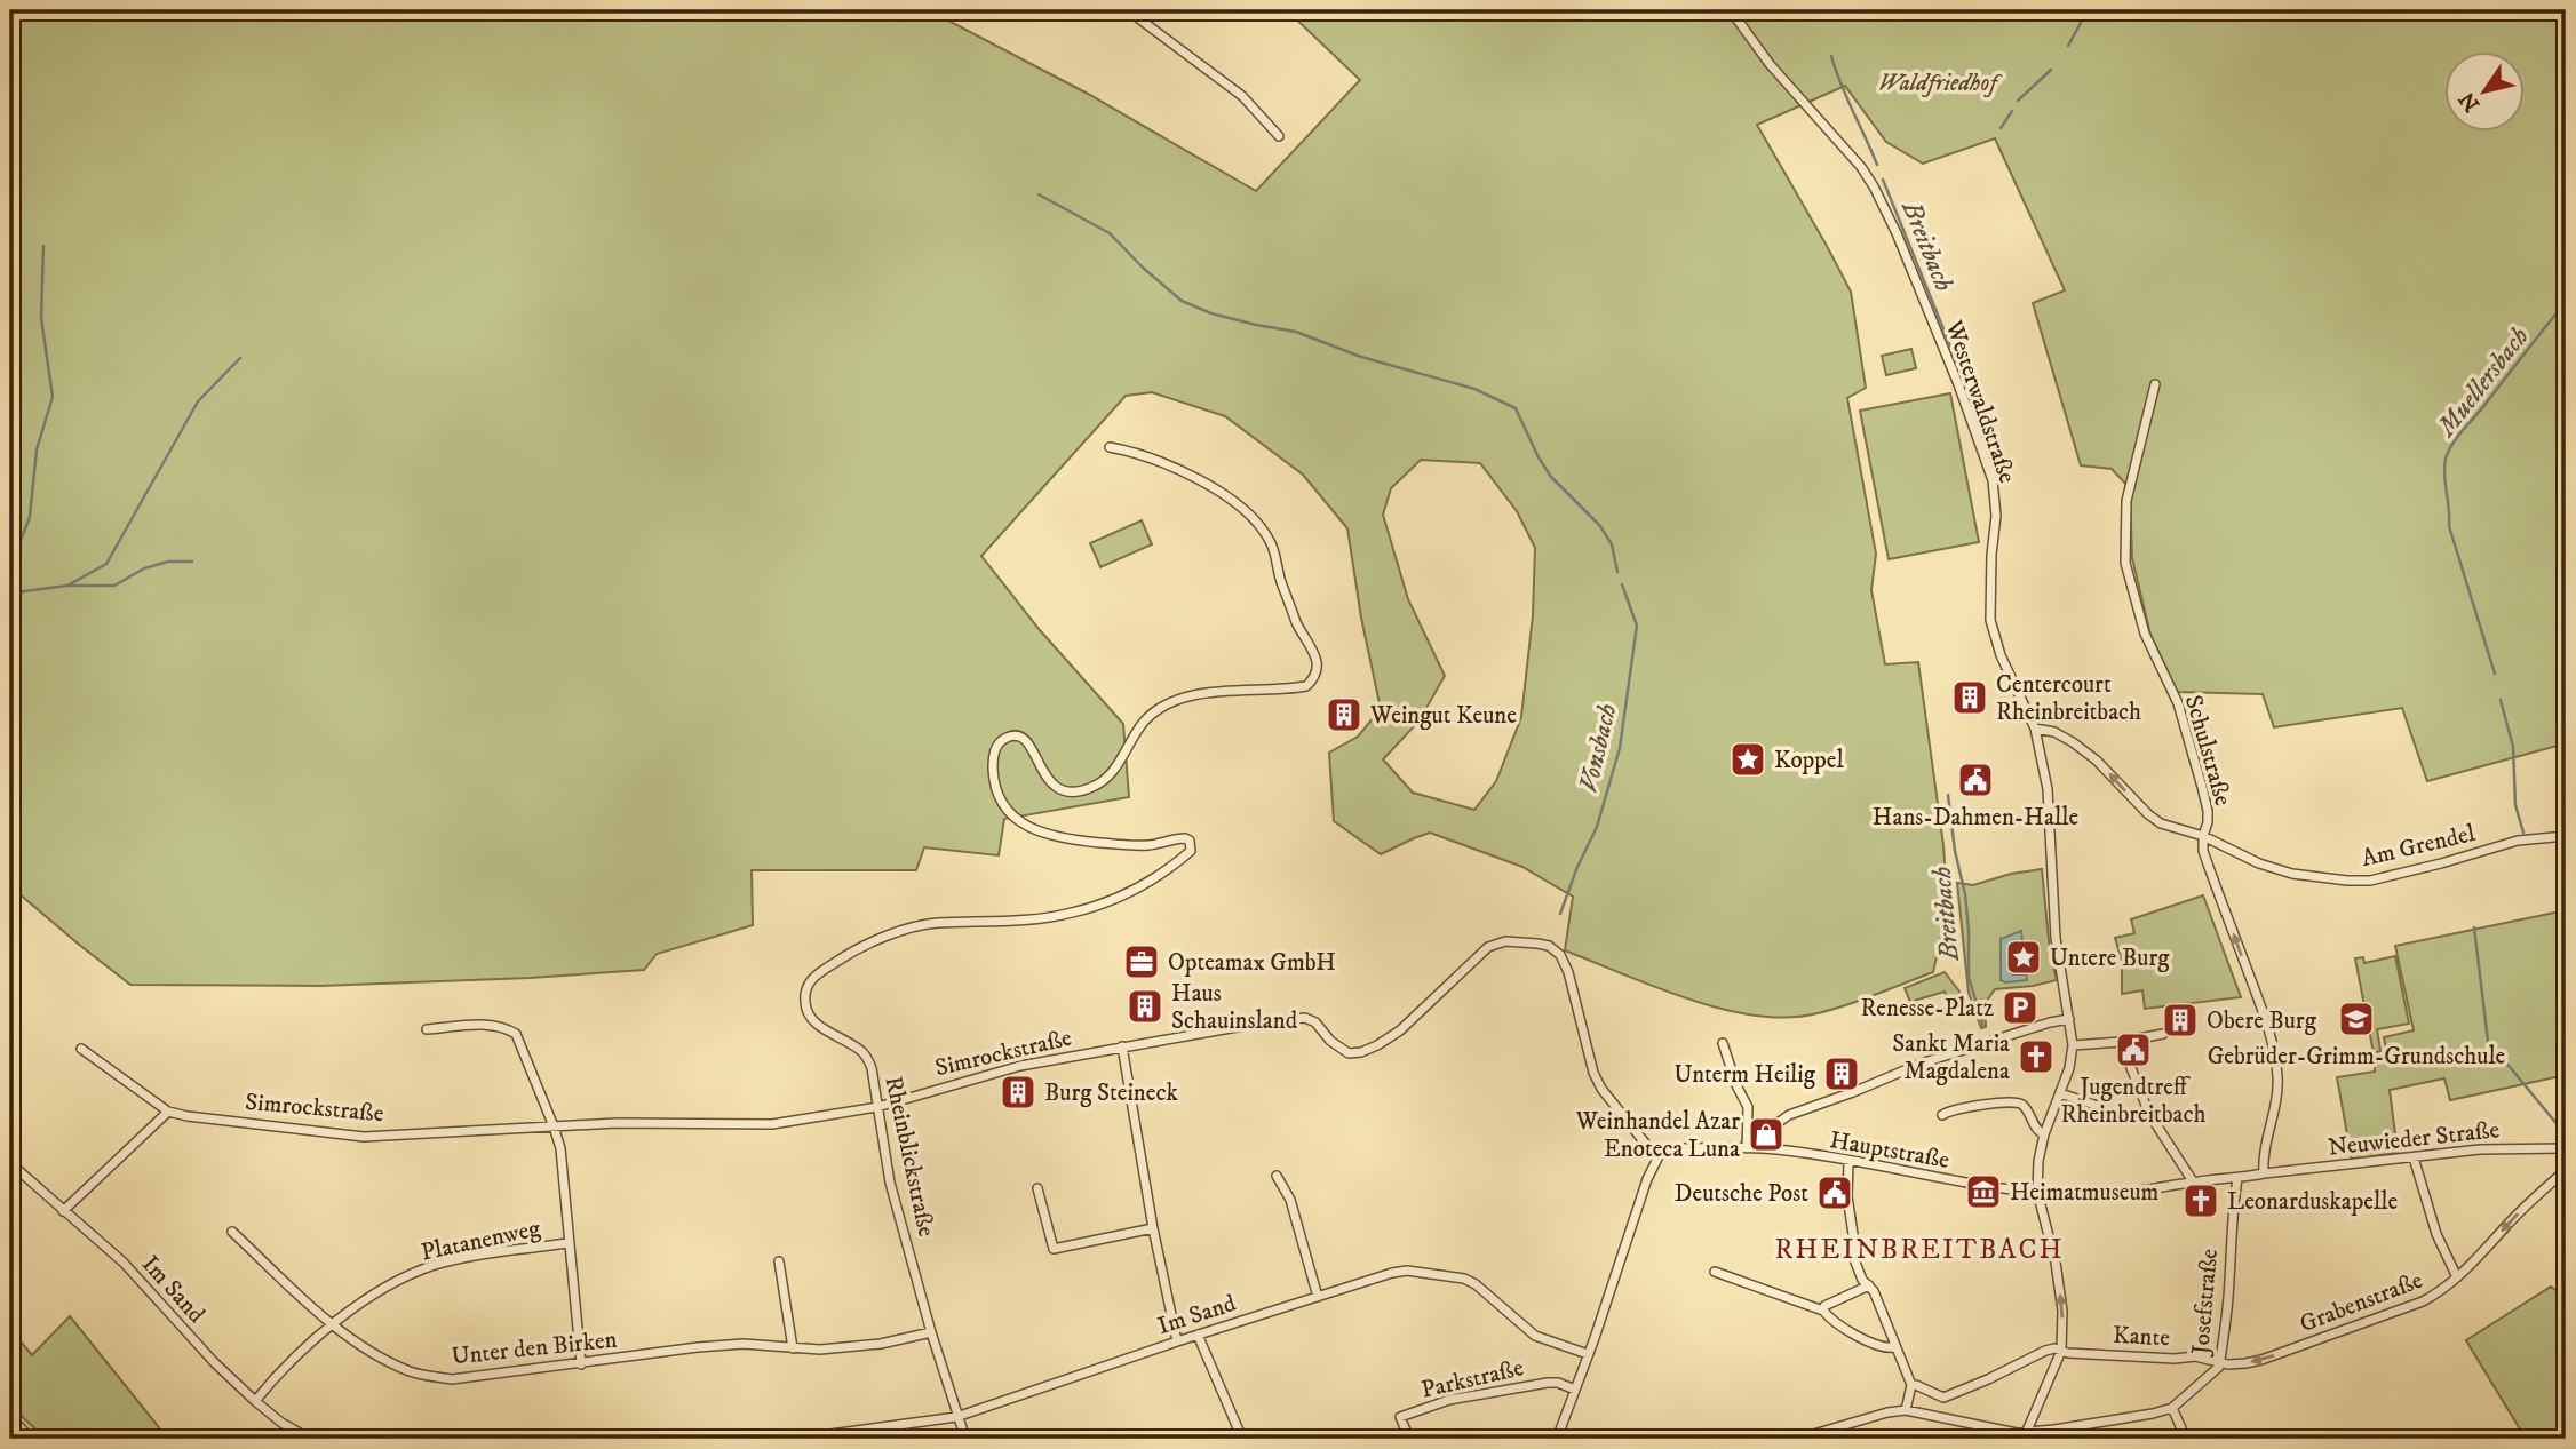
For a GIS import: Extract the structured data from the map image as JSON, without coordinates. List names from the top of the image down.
{
  "streets": {
    "street": [
      "Westerwaldstraße",
      "Schulstraße",
      "Am Grendel",
      "Simrockstraße",
      "Neuwieder Straße",
      "Hauptstraße",
      "Rheinblickstraße",
      "Platanenweg",
      "Im Sand",
      "Josefstraße",
      "Grabenstraße",
      "Kante",
      "Unter den Birken",
      "Parkstraße"
    ]
  },
  "crossings": [
    ["Westerwaldstraße", "Am Grendel"],
    ["Westerwaldstraße", "Hauptstraße"],
    ["Westerwaldstraße", "Josefstraße"],
    ["Westerwaldstraße", "Kante"],
    ["Schulstraße", "Am Grendel"],
    ["Schulstraße", "Neuwieder Straße"],
    ["Schulstraße", "Hauptstraße"],
    ["Simrockstraße", "Hauptstraße"],
    ["Simrockstraße", "Rheinblickstraße"],
    ["Neuwieder Straße", "Hauptstraße"],
    ["Hauptstraße", "Josefstraße"],
    ["Rheinblickstraße", "Im Sand"],
    ["Rheinblickstraße", "Unter den Birken"],
    ["Platanenweg", "Im Sand"],
    ["Platanenweg", "Unter den Birken"],
    ["Josefstraße", "Grabenstraße"],
    ["Josefstraße", "Kante"],
    ["Grabenstraße", "Kante"]
  ],
  "one_way": ["Schulstraße", "Grabenstraße"],
  "districts": ["RHEINBREITBACH"],
  "water": ["Breitbach", "Muellersbach", "Vonsbach"],
  "parks": ["Waldfriedhof"],
  "places": {
    "building": [
      "Centercourt Rheinbreitbach",
      "Weingut Keune",
      "Haus Schauinsland",
      "Obere Burg",
      "Unterm Heilig",
      "Burg Steineck"
    ],
    "place": ["Koppel", "Untere Burg"],
    "public building": ["Hans-Dahmen-Halle", "Jugendtreff Rheinbreitbach", "Deutsche Post"],
    "office": ["Opteamax GmbH"],
    "parking": ["Renesse-Platz"],
    "school or university": ["Gebrüder-Grimm-Grundschule"],
    "church": ["Sankt Maria Magdalena", "Leonarduskapelle"],
    "shop": ["Weinhandel Azar Enoteca Luna"],
    "museum": ["Heimatmuseum"]
  },
  "north": "bottom left"
}
